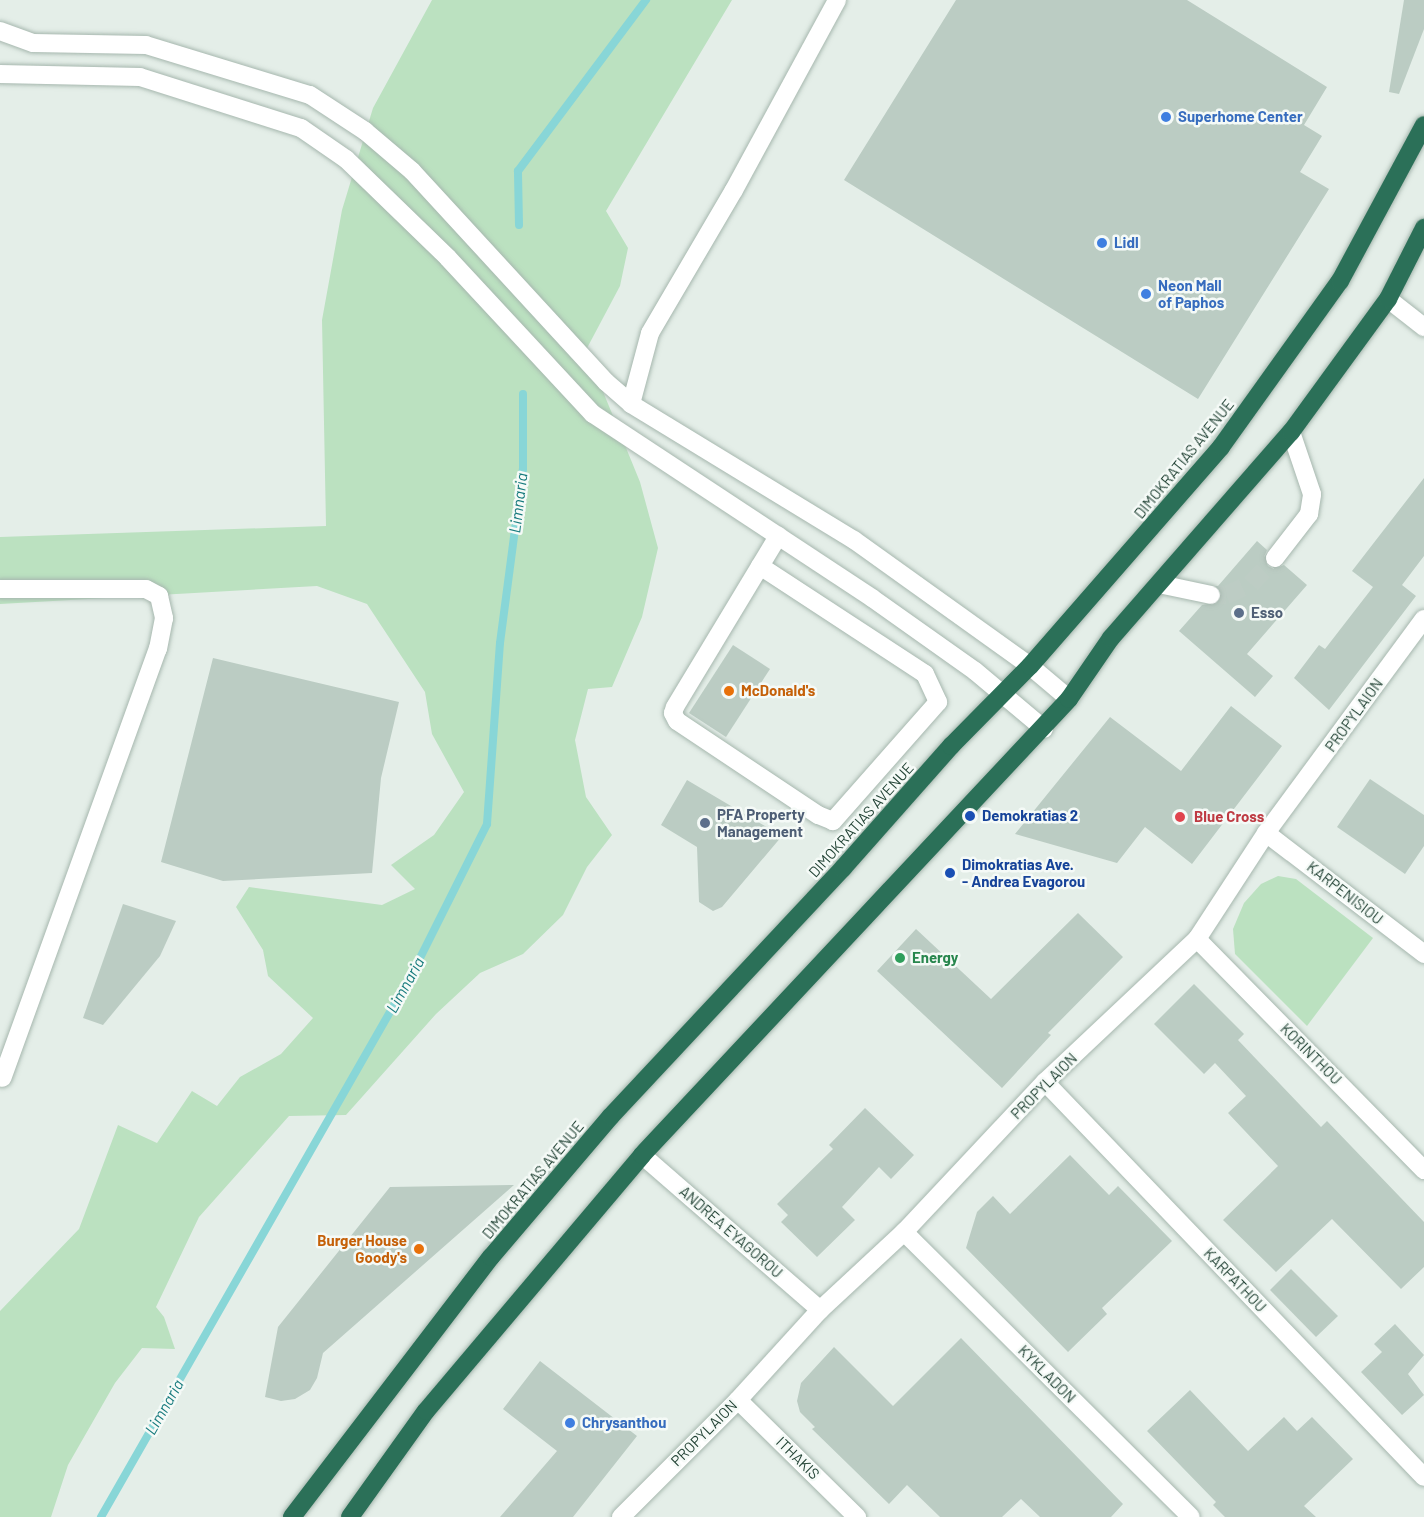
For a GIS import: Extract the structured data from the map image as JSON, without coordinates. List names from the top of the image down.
{
  "streets": {
    "highway": ["DIMOKRATIAS AVENUE"],
    "street": [
      "PROPYLAION",
      "KARPENISIOU",
      "KORINTHOU",
      "ANDREA EYAGOROU",
      "KARPATHOU",
      "KYKLADON",
      "ITHAKIS"
    ]
  },
  "crossings": [
    ["PROPYLAION", "KARPENISIOU"],
    ["PROPYLAION", "KORINTHOU"],
    ["PROPYLAION", "ANDREA EYAGOROU"],
    ["PROPYLAION", "KARPATHOU"],
    ["PROPYLAION", "KYKLADON"],
    ["PROPYLAION", "ITHAKIS"]
  ],
  "water": ["Limnaria"],
  "places": [
    "Superhome Center",
    "Lidl",
    "Neon Mall of Paphos",
    "Esso",
    "McDonald's",
    "Demokratias 2",
    "Blue Cross",
    "PFA Property Management",
    "Dimokratias Ave. - Andrea Evagorou",
    "Energy",
    "Burger House Goody's",
    "Chrysanthou"
  ]
}
